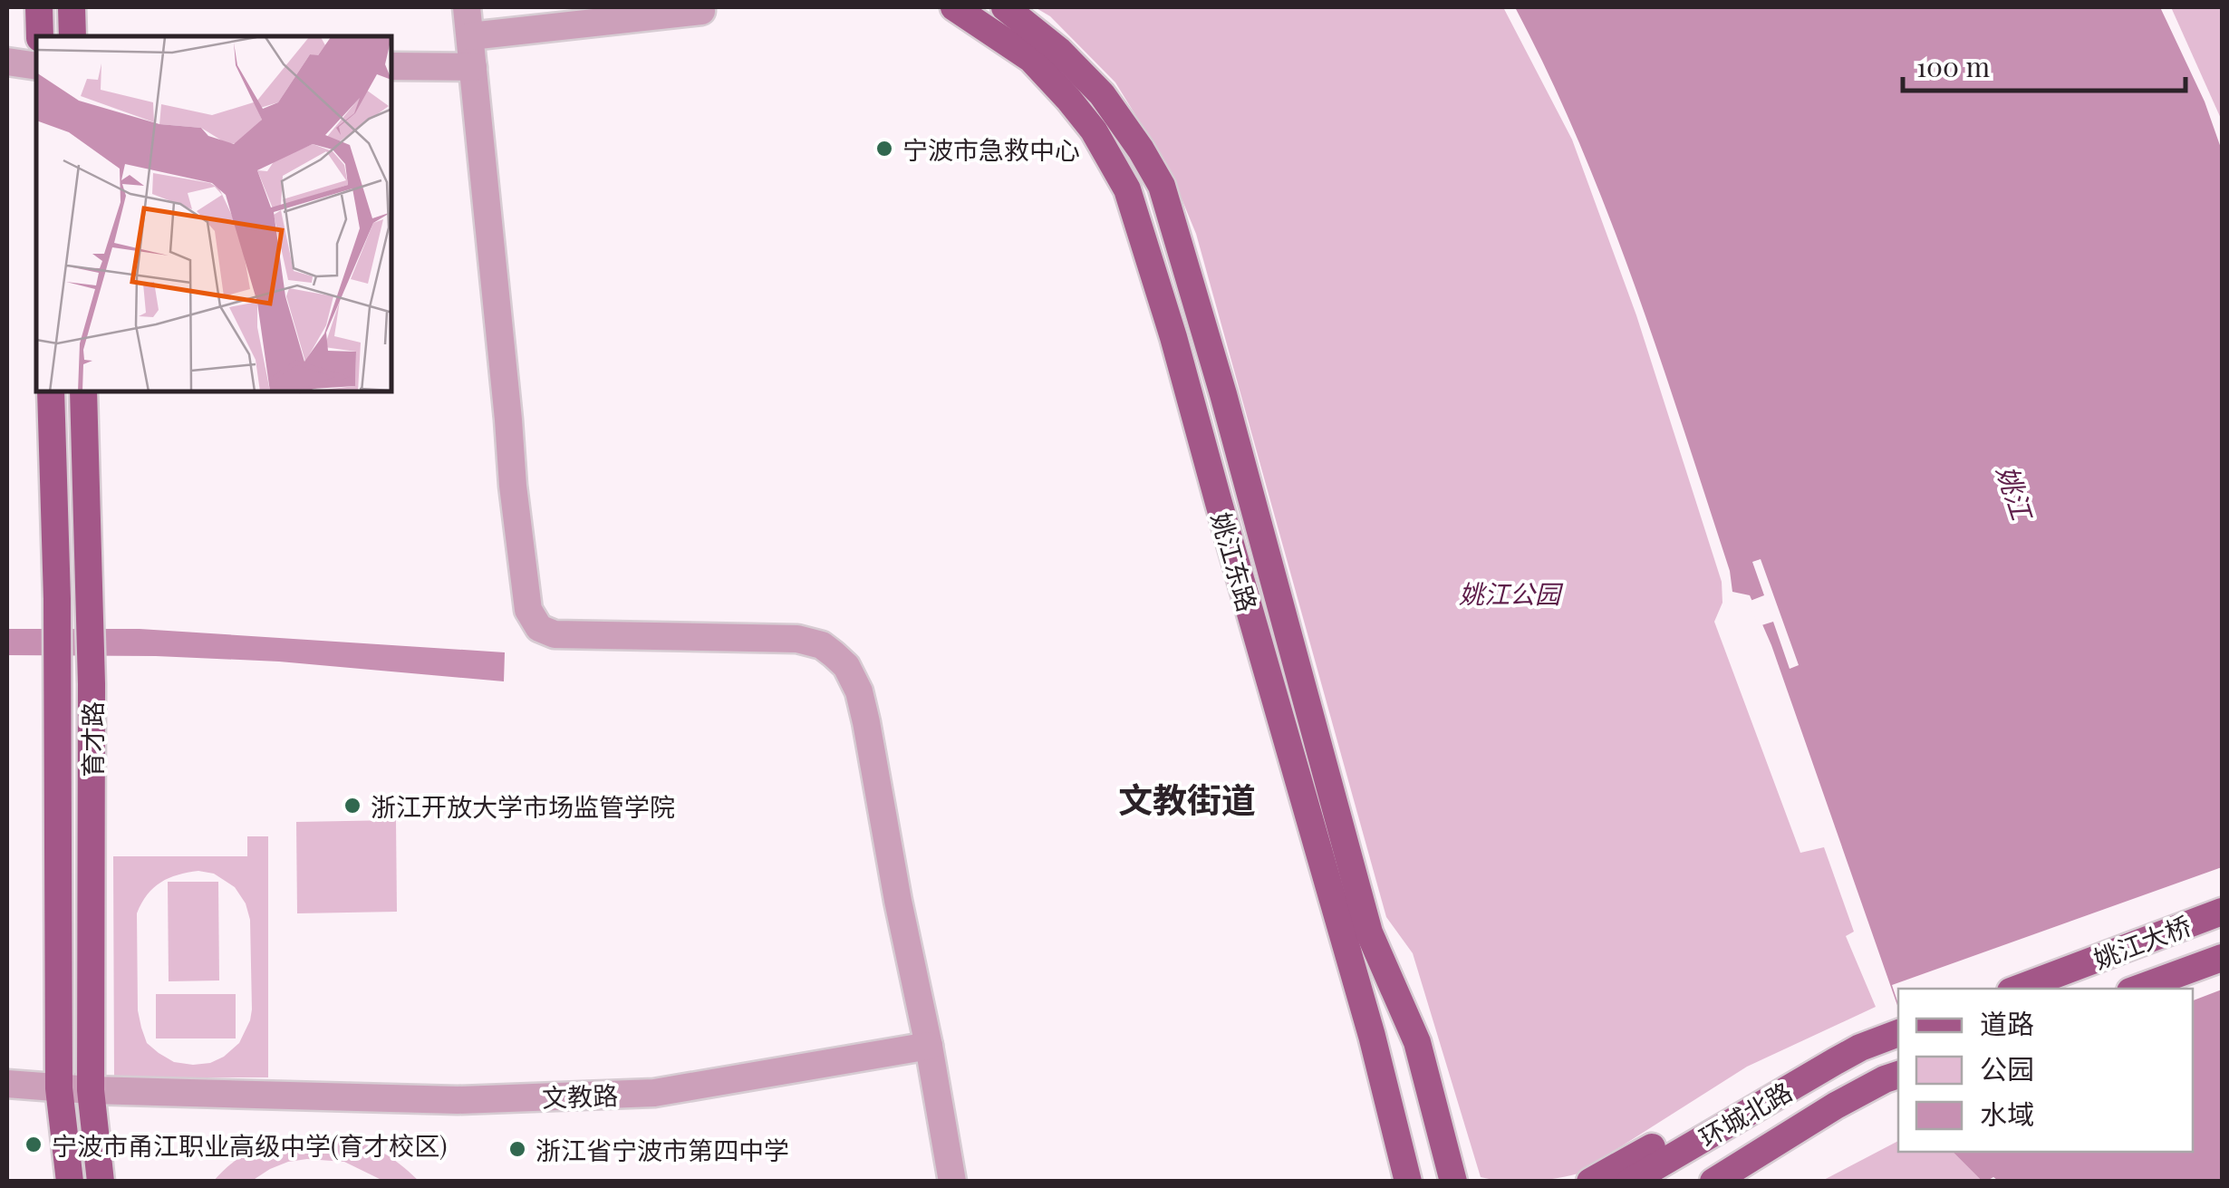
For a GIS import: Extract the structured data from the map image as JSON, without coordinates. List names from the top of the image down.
{
  "streets": {
    "main road": [
      "姚江东路",
      "育才路",
      "姚江大桥",
      "环城北路"
    ],
    "street": ["文教路"]
  },
  "crossings": [
    ["育才路", "文教路"]
  ],
  "districts": ["文教街道"],
  "water": ["姚江"],
  "parks": ["姚江公园"],
  "places": [
    "宁波市急救中心",
    "浙江开放大学市场监管学院",
    "宁波市甬江职业高级中学(育才校区)",
    "浙江省宁波市第四中学"
  ],
  "legend": ["道路", "公园", "水域"],
  "scale_bar": "100 m"
}
